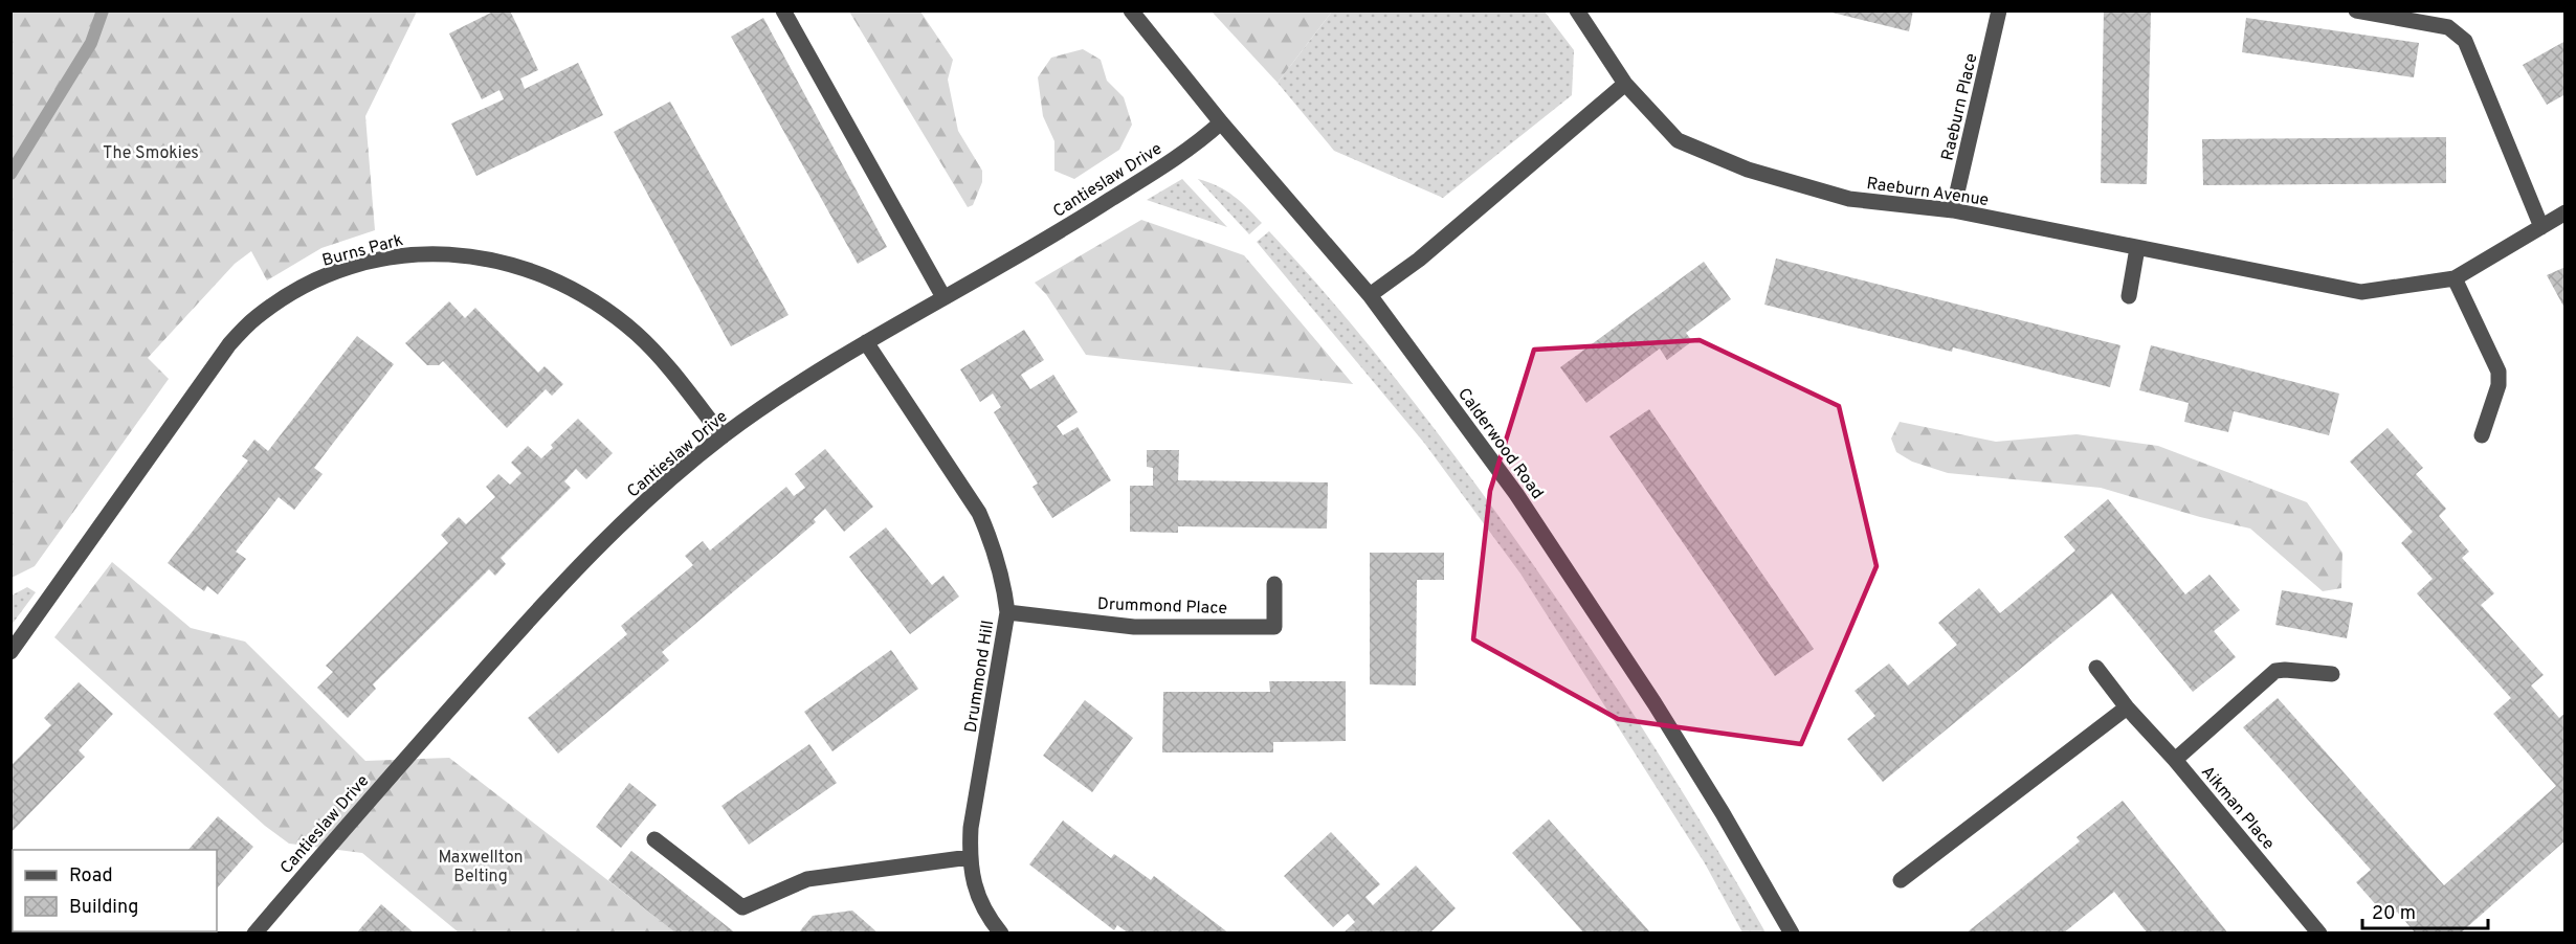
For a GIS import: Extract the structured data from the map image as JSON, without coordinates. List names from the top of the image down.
{
  "streets": {
    "street": [
      "Raeburn Place",
      "Cantieslaw Drive",
      "Raeburn Avenue",
      "Burns Park",
      "Calderwood Road",
      "Drummond Place",
      "Drummond Hill",
      "Aikman Place"
    ]
  },
  "crossings": [
    ["Raeburn Place", "Raeburn Avenue"],
    ["Cantieslaw Drive", "Burns Park"],
    ["Cantieslaw Drive", "Calderwood Road"],
    ["Cantieslaw Drive", "Drummond Hill"],
    ["Drummond Place", "Drummond Hill"]
  ],
  "parks": ["The Smokies", "Maxwellton Belting"],
  "legend": ["Road", "Building"],
  "scale_bar": "20 m"
}
